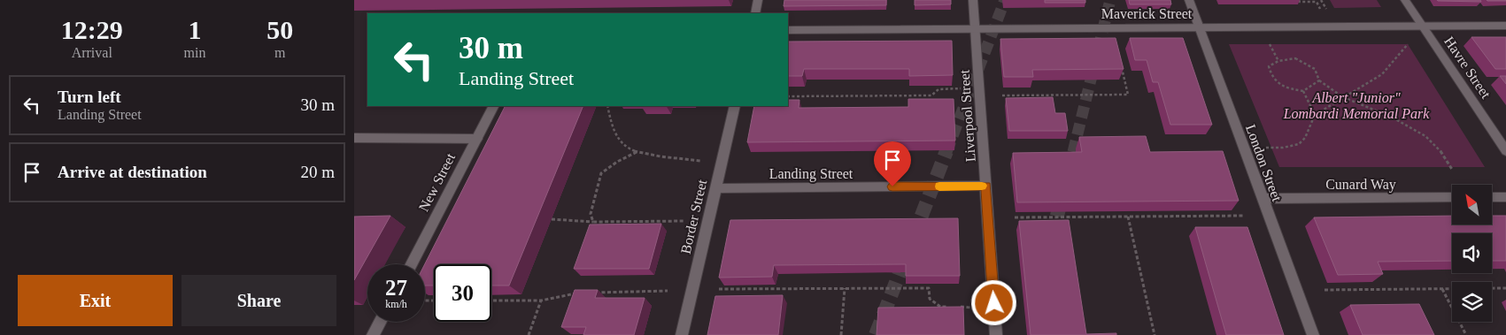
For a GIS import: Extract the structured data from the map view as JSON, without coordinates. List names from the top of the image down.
{
  "streets": {
    "street": [
      "Maverick Street",
      "Havre Street",
      "Liverpool Street",
      "London Street",
      "Landing Street",
      "New Street",
      "Cunard Way",
      "Border Street"
    ]
  },
  "crossings": [
    ["Maverick Street", "Havre Street"],
    ["Maverick Street", "Liverpool Street"],
    ["Maverick Street", "London Street"],
    ["Liverpool Street", "Landing Street"],
    ["London Street", "Cunard Way"],
    ["Landing Street", "Border Street"]
  ],
  "parks": ["Albert \"Junior\" Lombardi Memorial Park"],
  "north": "top left",
  "page": {
    "eta": [
      "12:29",
      "Arrival",
      "1",
      "min",
      "50",
      "m"
    ],
    "turn": ["30 m", "Landing Street"],
    "list": [
      {
        "name": "Turn left",
        "note": "Landing Street",
        "value": "30 m"
      },
      {
        "name": "Arrive at destination",
        "value": "20 m"
      }
    ],
    "speed": "27 km/h",
    "limit": "30",
    "buttons": ["Exit", "Share"]
  }
}
